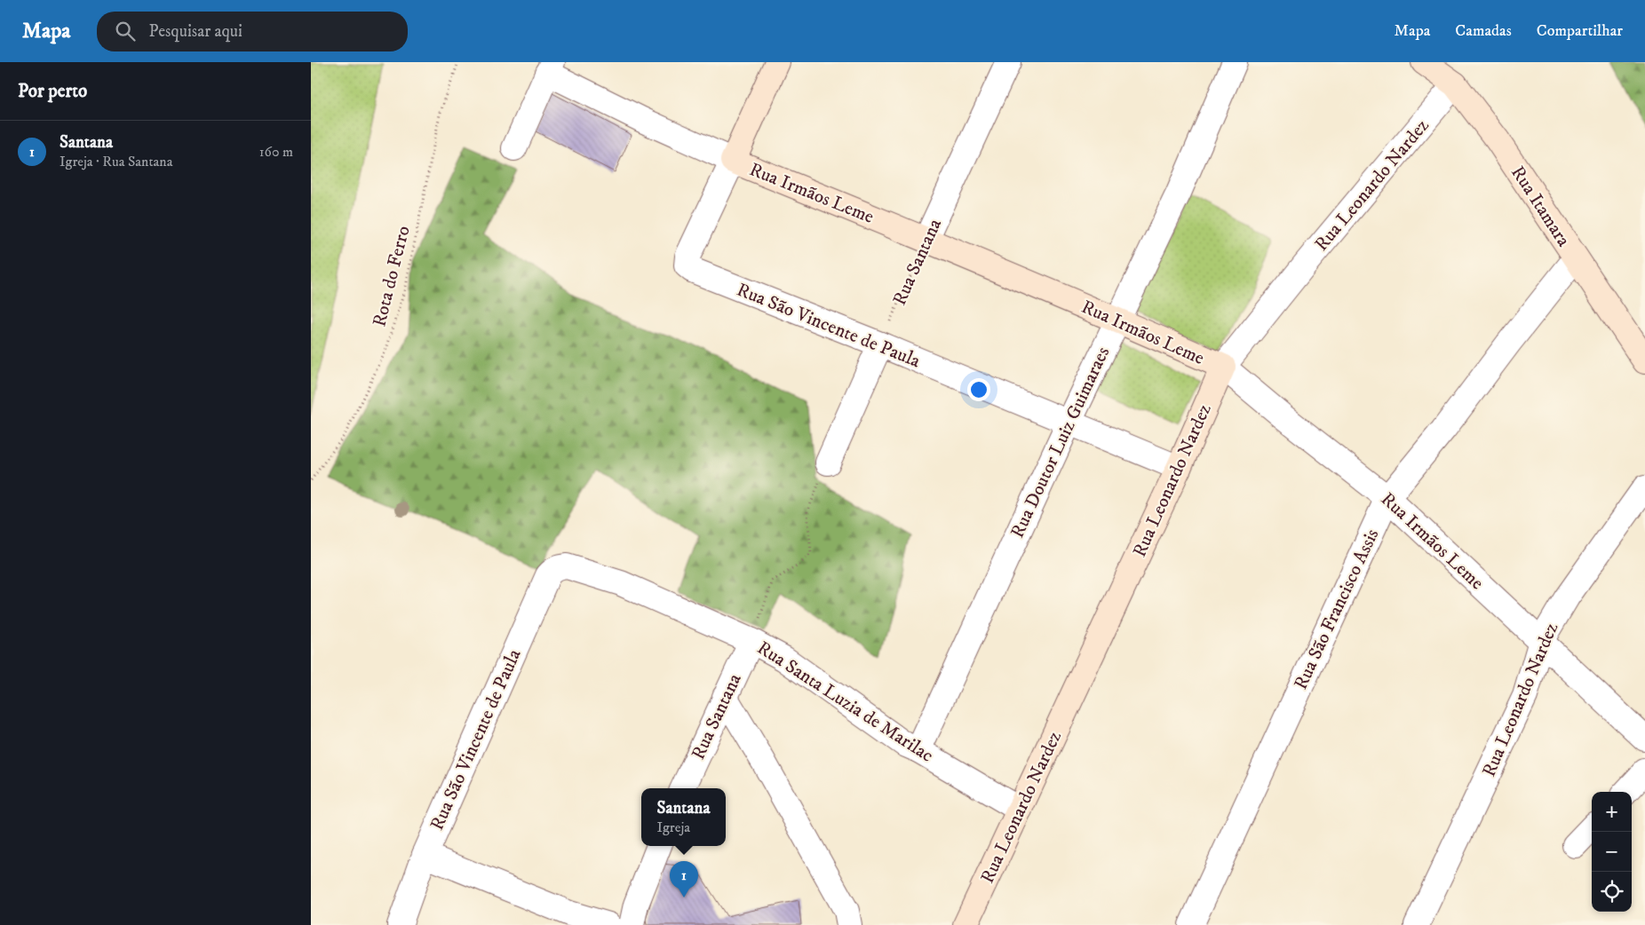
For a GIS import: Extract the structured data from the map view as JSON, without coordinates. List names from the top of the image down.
{
  "streets": {
    "street": [
      "Rua Leonardo Nardez",
      "Rua Irmãos Leme",
      "Rua Itamara",
      "Rua Santana",
      "Rua São Vincente de Paula",
      "Rua Doutor Luiz Guimaraes",
      "Rua São Francisco Assis",
      "Rua Santa Luzia de Marilac"
    ],
    "path": ["Rota do Ferro"]
  },
  "crossings": [
    ["Rua Leonardo Nardez", "Rua Irmãos Leme"],
    ["Rua Leonardo Nardez", "Rua Itamara"],
    ["Rua Leonardo Nardez", "Rua São Vincente de Paula"],
    ["Rua Leonardo Nardez", "Rua Santa Luzia de Marilac"],
    ["Rua Irmãos Leme", "Rua Santana"],
    ["Rua Irmãos Leme", "Rua São Vincente de Paula"],
    ["Rua Irmãos Leme", "Rua Doutor Luiz Guimaraes"],
    ["Rua Irmãos Leme", "Rua São Francisco Assis"],
    ["Rua Itamara", "Rua São Francisco Assis"],
    ["Rua Santana", "Rua São Vincente de Paula"],
    ["Rua Santana", "Rua Santa Luzia de Marilac"],
    ["Rua São Vincente de Paula", "Rua Doutor Luiz Guimaraes"],
    ["Rua São Vincente de Paula", "Rua Santa Luzia de Marilac"],
    ["Rua Doutor Luiz Guimaraes", "Rua Santa Luzia de Marilac"]
  ],
  "page": {
    "header": "Mapa",
    "search": "Pesquisar aqui",
    "nav": ["Mapa", "Camadas", "Compartilhar"],
    "heading": "Por perto",
    "list": [
      {
        "mark": "1",
        "name": "Santana",
        "note": "Igreja · Rua Santana",
        "value": "160 m"
      }
    ],
    "popup": ["Santana", "Igreja"],
    "map_buttons": ["+", "−"],
    "pins": "1"
  }
}
